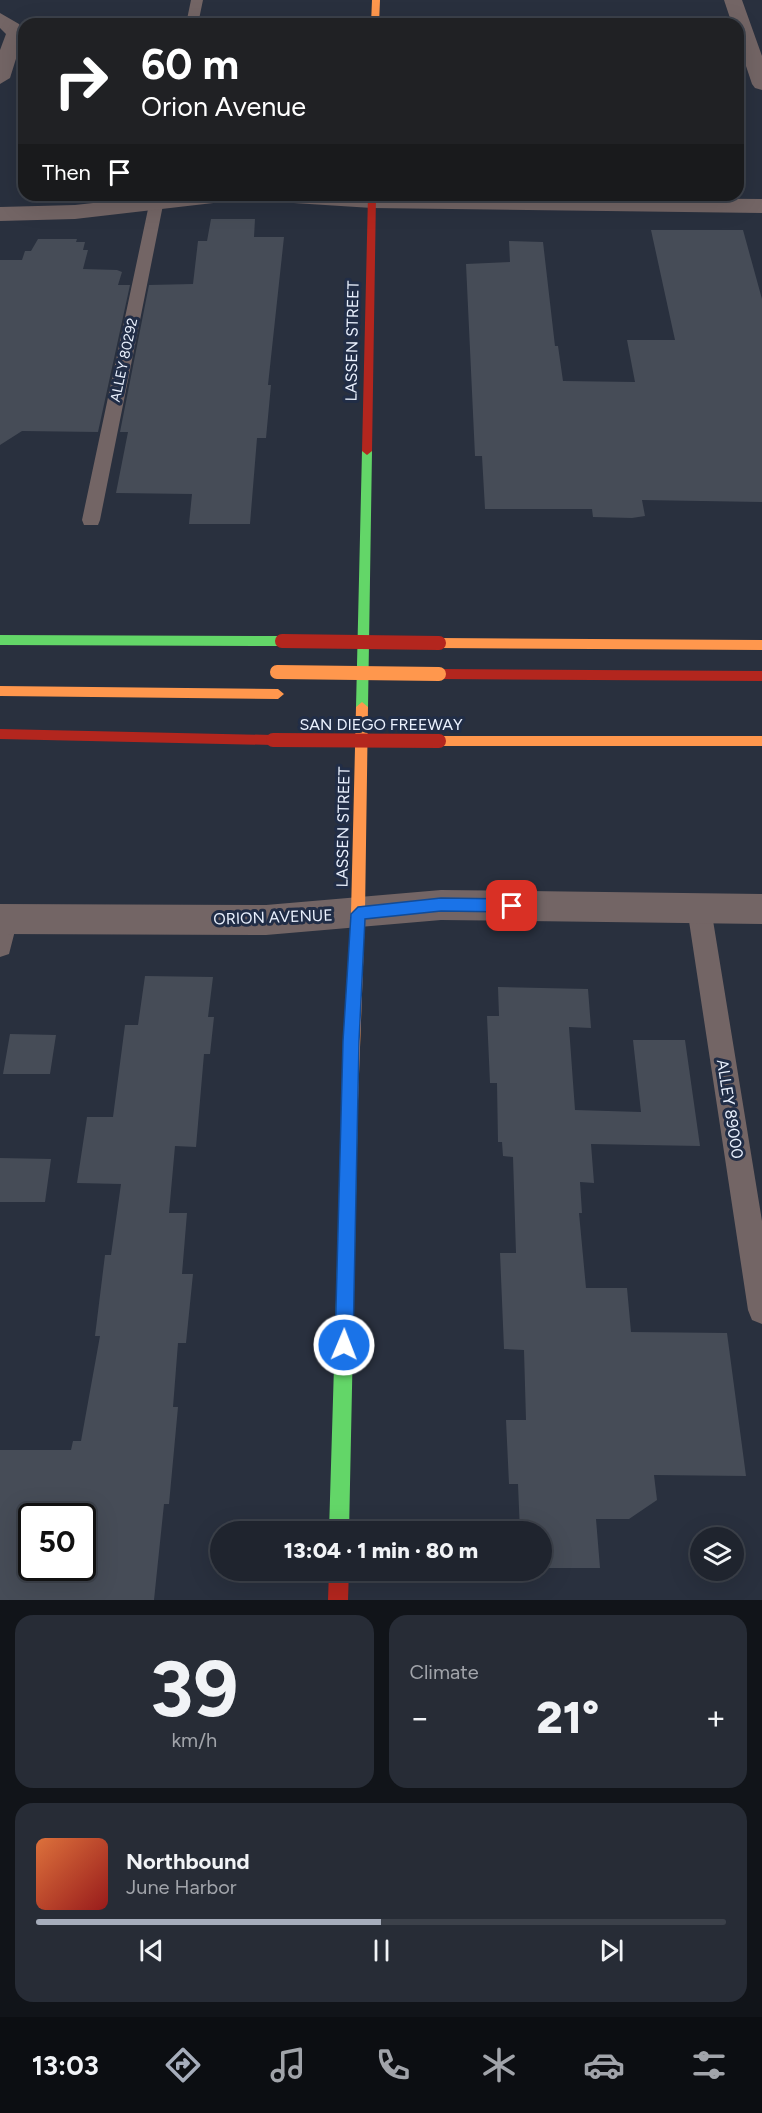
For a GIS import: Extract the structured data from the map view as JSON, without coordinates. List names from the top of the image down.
{
  "streets": {
    "main road": ["LASSEN STREET", "SAN DIEGO FREEWAY"],
    "street": ["ORION AVENUE"],
    "lane": ["ALLEY 80292", "ALLEY 89000"]
  },
  "crossings": [
    ["LASSEN STREET", "ORION AVENUE"],
    ["ORION AVENUE", "ALLEY 89000"]
  ],
  "page": {
    "turn": ["60 m", "Orion Avenue"],
    "then": "Then",
    "limit": "50",
    "trip": "13:04 · 1 min · 80 m",
    "tile": [
      ["39", "km/h"],
      "Climate"
    ],
    "heat": ["−", "21°", "+"],
    "song": ["Northbound", "June Harbor"],
    "tabs": "13:03"
  }
}
